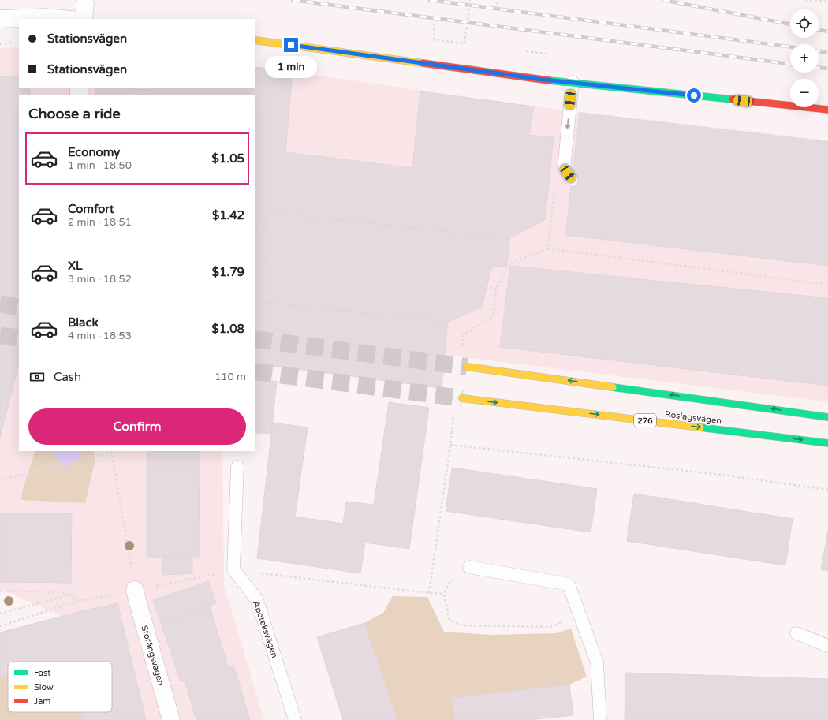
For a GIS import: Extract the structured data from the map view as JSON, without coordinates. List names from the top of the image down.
{
  "streets": {
    "main road": ["Roslagsvägen", "276"],
    "street": ["Storängsvägen"],
    "lane": ["Apoteksvägen"]
  },
  "legend": ["Fast", "Slow", "Jam"],
  "page": {
    "map_buttons": ["+", "−"],
    "banner": ["Stationsvägen", "Stationsvägen"],
    "bubble": "1 min",
    "heading": "Choose a ride",
    "list": [
      {
        "name": "Economy",
        "note": "1 min · 18:50",
        "value": "$1.05"
      },
      {
        "name": "Comfort",
        "note": "2 min · 18:51",
        "value": "$1.42"
      },
      {
        "name": "XL",
        "note": "3 min · 18:52",
        "value": "$1.79"
      },
      {
        "name": "Black",
        "note": "4 min · 18:53",
        "value": "$1.08"
      }
    ],
    "pay": ["Cash", "110 m"],
    "buttons": "Confirm"
  }
}
